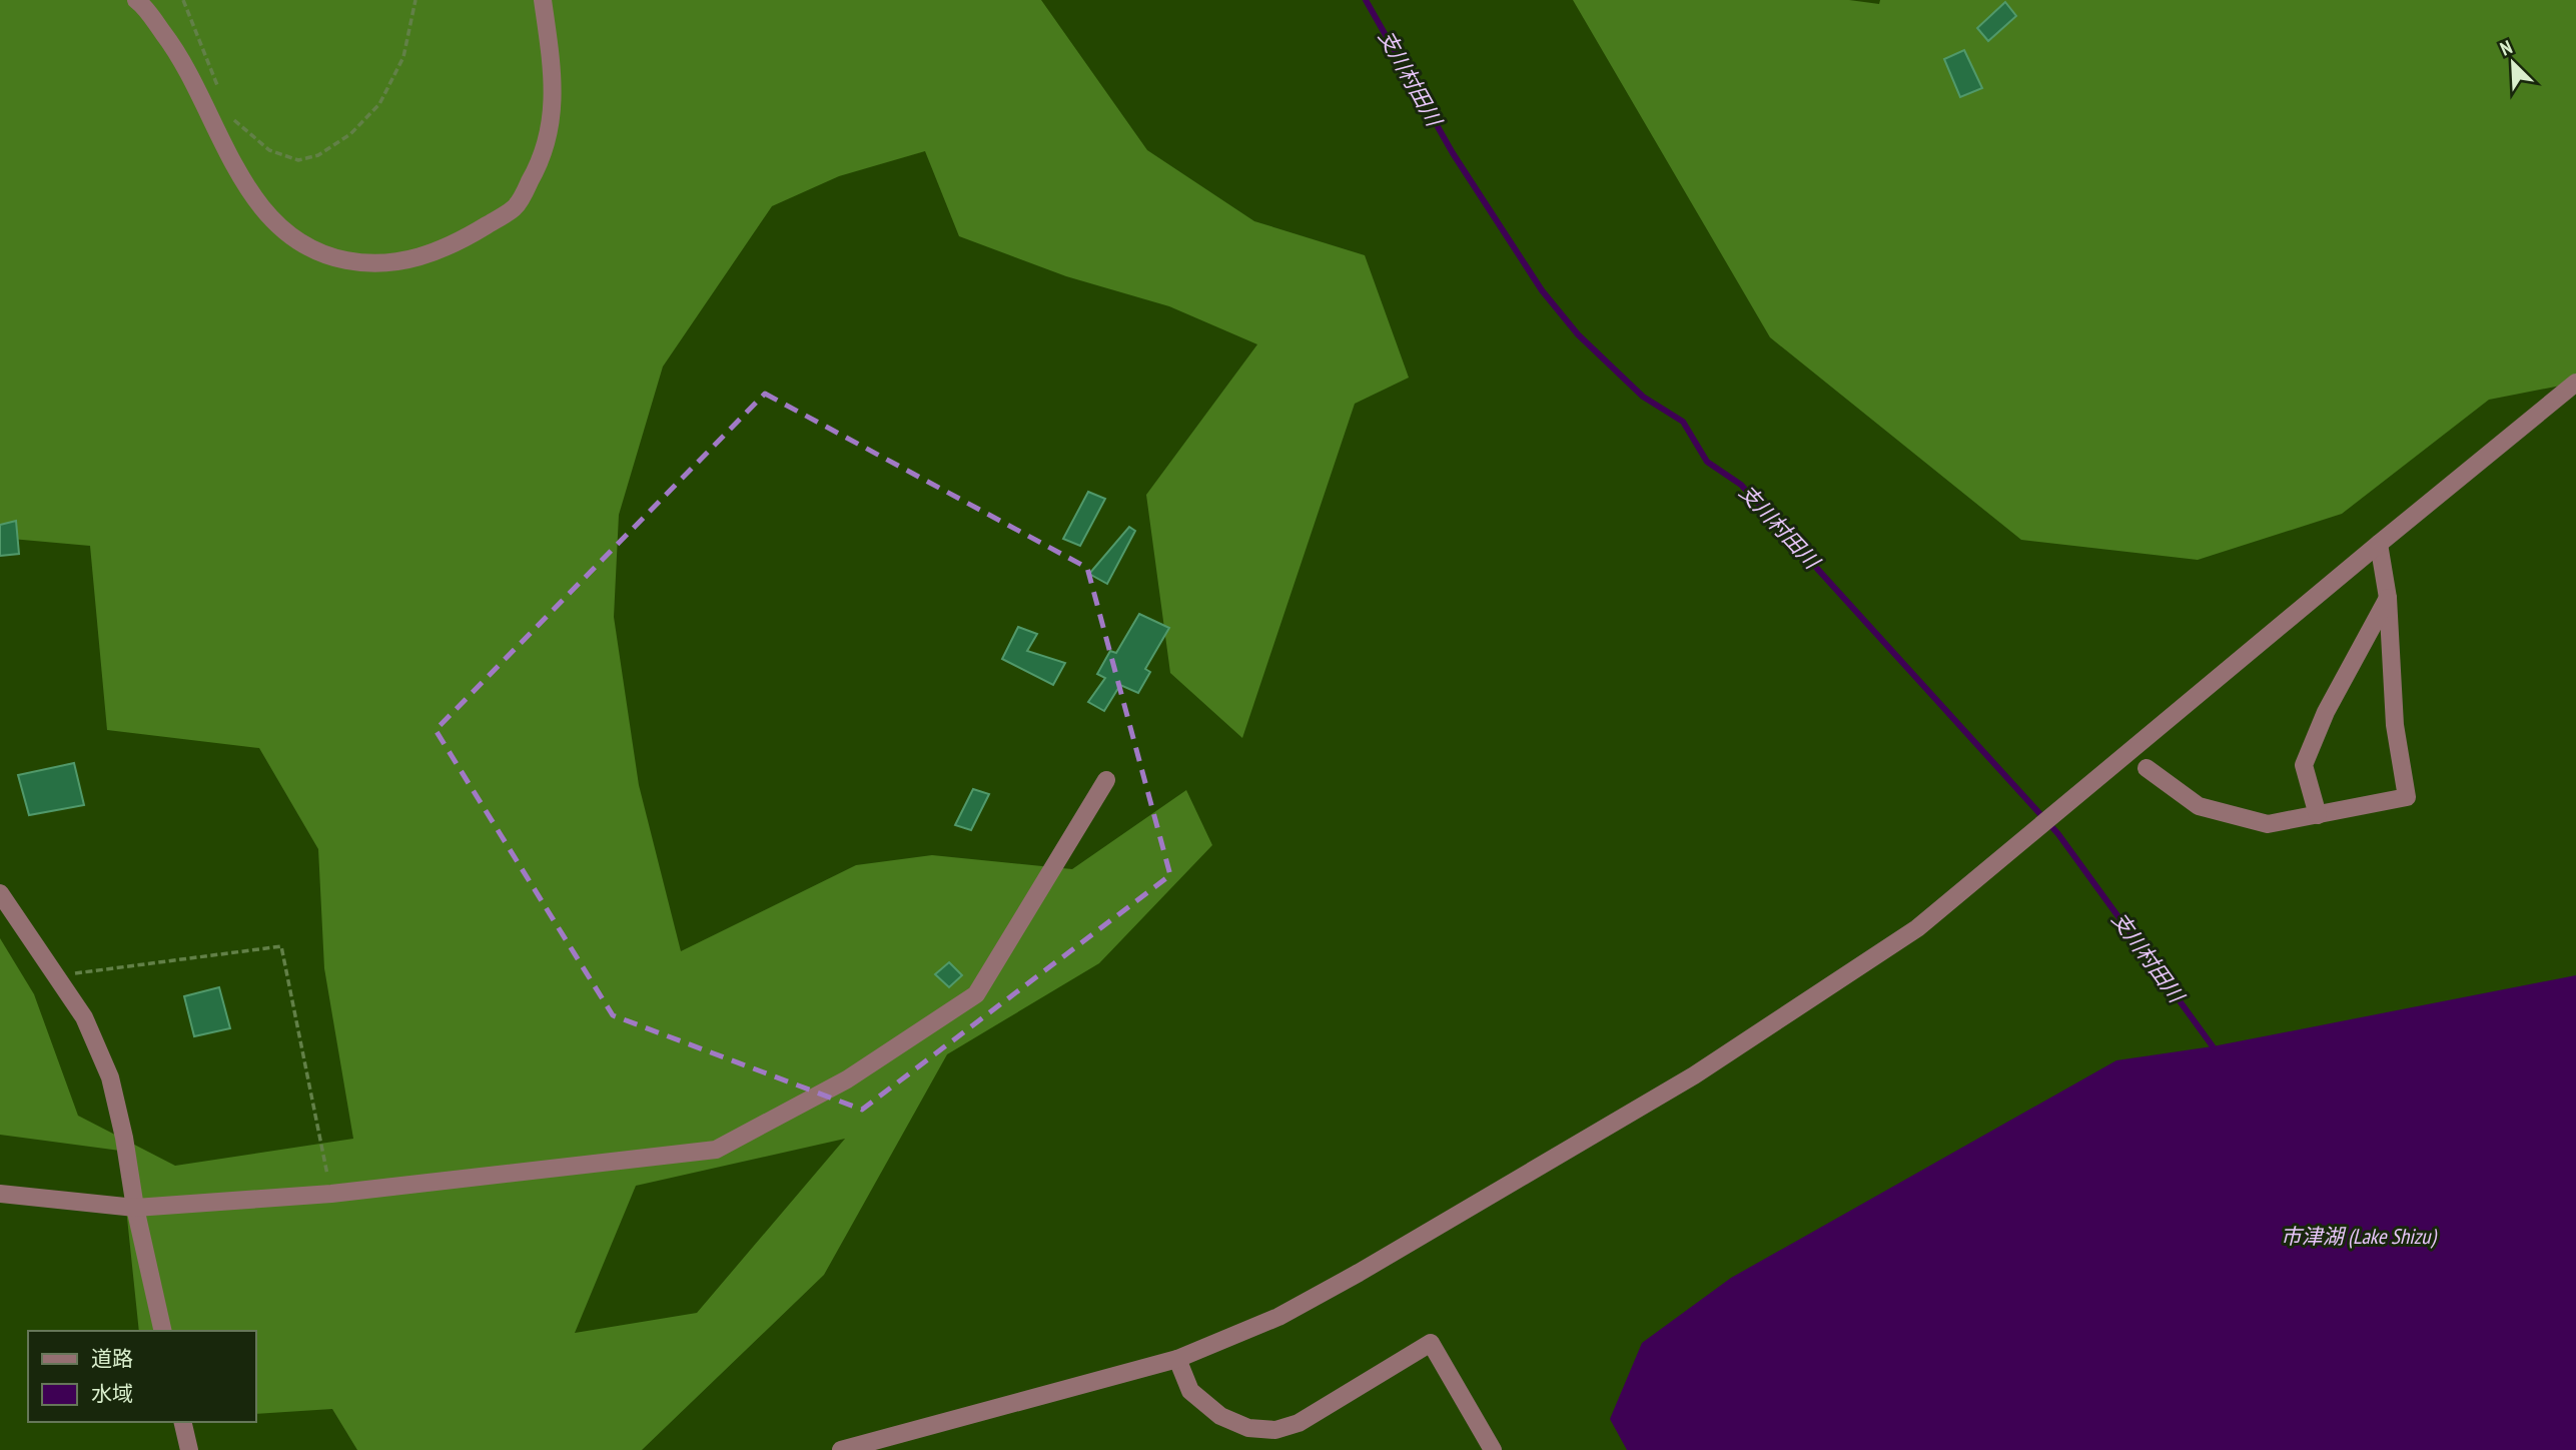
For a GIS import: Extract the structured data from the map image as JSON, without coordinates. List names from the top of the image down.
{
  "water": ["支川村田川", "市津湖 (Lake Shizu)"],
  "legend": ["道路", "水域"],
  "north": "top left"
}
